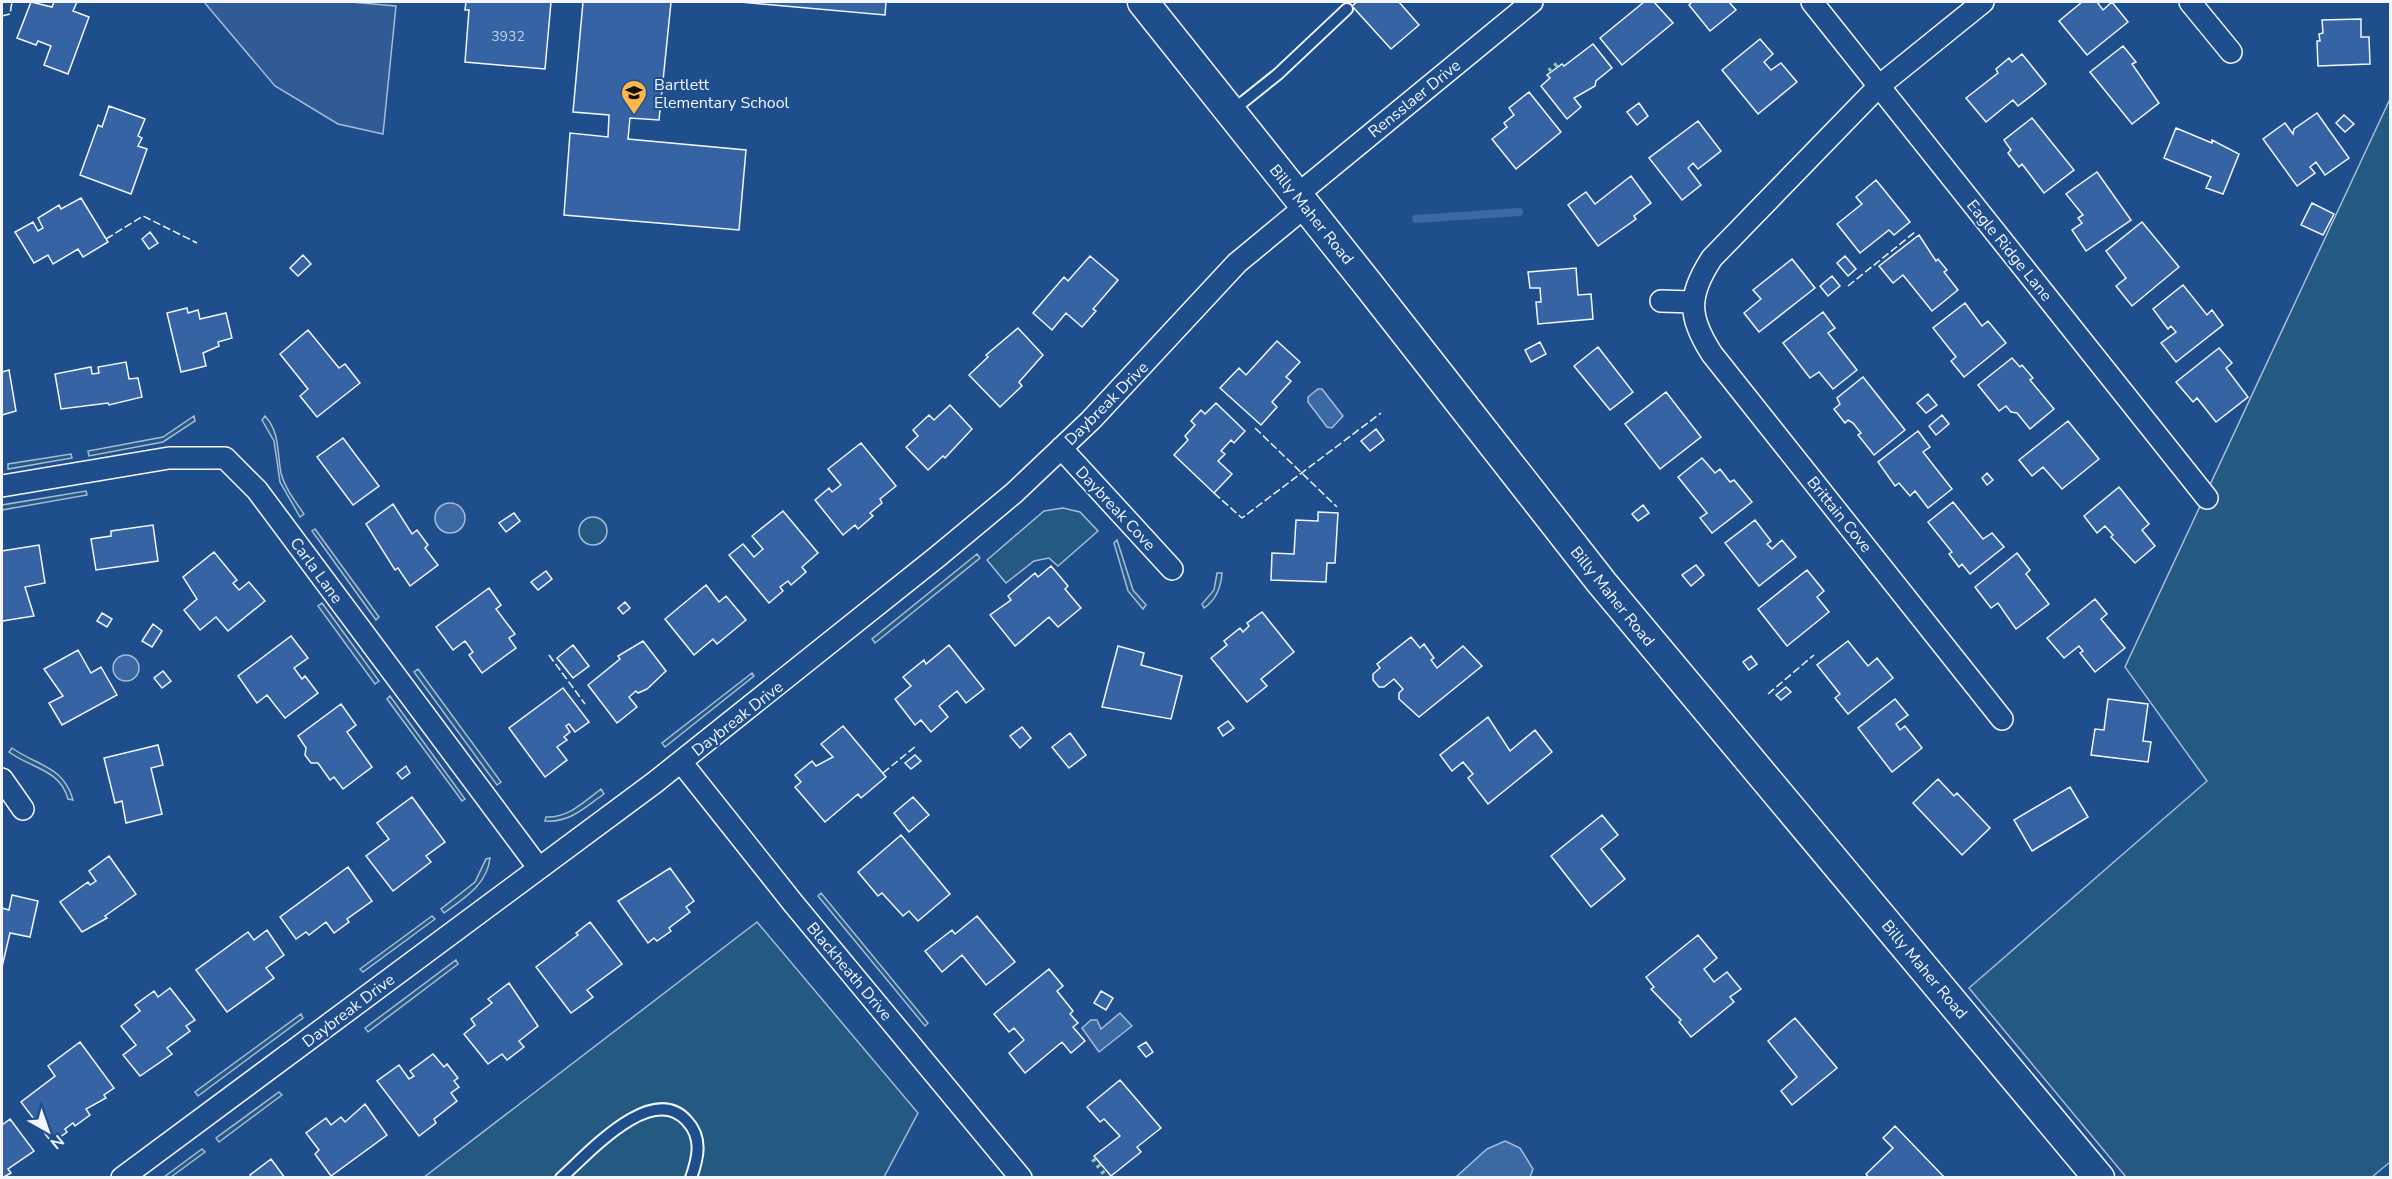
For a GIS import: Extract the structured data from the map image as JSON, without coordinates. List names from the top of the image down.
{
  "streets": {
    "main road": ["Billy Maher Road"],
    "street": [
      "Rensslaer Drive",
      "Eagle Ridge Lane",
      "Daybreak Drive",
      "Daybreak Cove",
      "Brittain Cove",
      "Carla Lane",
      "Blackheath Drive"
    ]
  },
  "crossings": [
    ["Rensslaer Drive", "Billy Maher Road"],
    ["Rensslaer Drive", "Daybreak Drive"],
    ["Billy Maher Road", "Daybreak Drive"],
    ["Daybreak Drive", "Daybreak Cove"],
    ["Daybreak Drive", "Carla Lane"],
    ["Daybreak Drive", "Blackheath Drive"]
  ],
  "places": {
    "school or university": ["Bartlett Elementary School"]
  },
  "house_numbers": ["3932"],
  "north": "bottom right"
}
